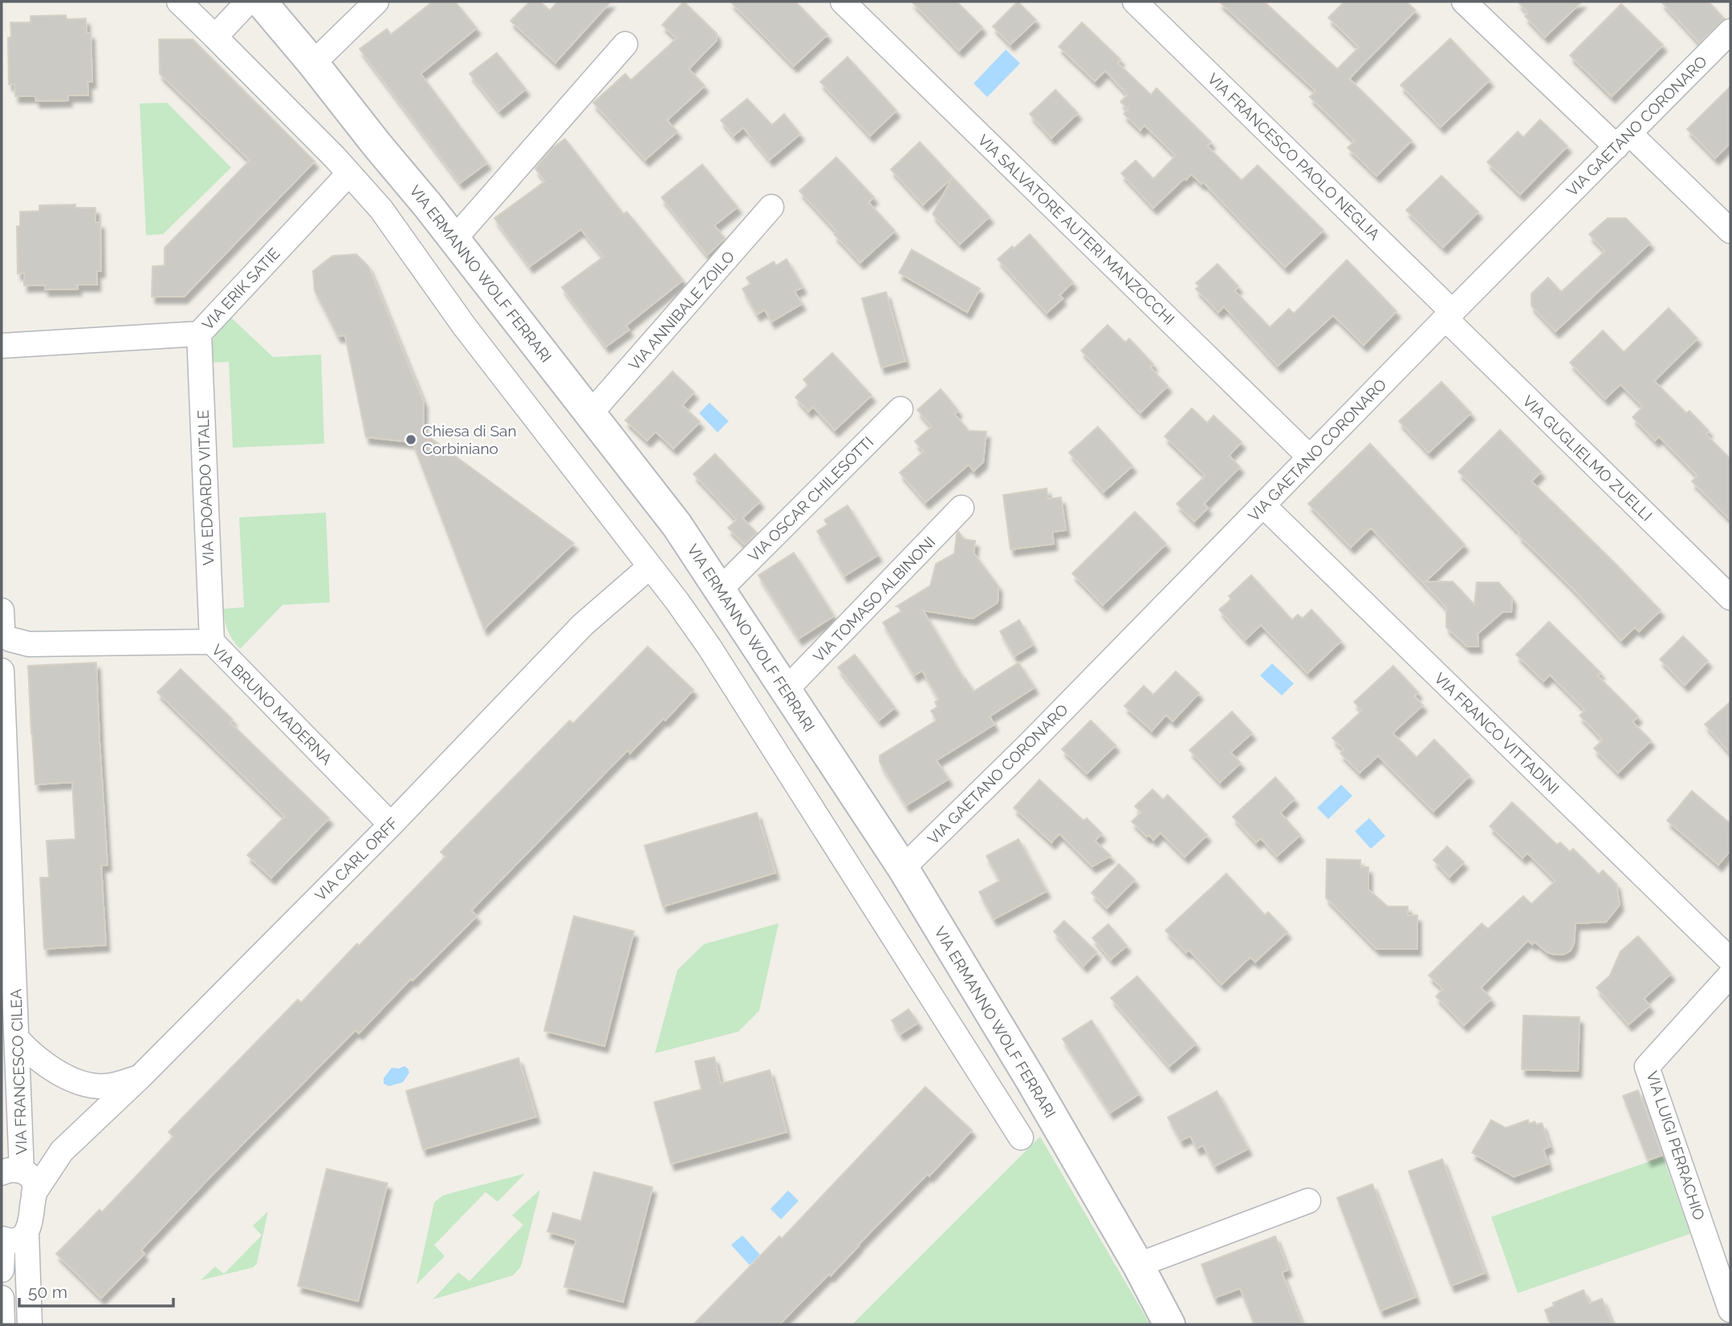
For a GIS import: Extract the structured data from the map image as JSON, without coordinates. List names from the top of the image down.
{
  "streets": {
    "street": [
      "VIA GAETANO CORONARO",
      "VIA FRANCESCO PAOLO NEGLIA",
      "VIA SALVATORE AUTERI MANZOCCHI",
      "VIA ERMANNO WOLF FERRARI",
      "VIA ERIK SATIE",
      "VIA ANNIBALE ZOILO",
      "VIA GUGLIELMO ZUELLI",
      "VIA EDOARDO VITALE",
      "VIA OSCAR CHILESOTTI",
      "VIA TOMASO ALBINONI",
      "VIA BRUNO MADERNA",
      "VIA FRANCO VITTADINI",
      "VIA CARL ORFF",
      "VIA FRANCESCO CILEA",
      "VIA LUIGI PERRACHIO"
    ]
  },
  "crossings": [
    ["VIA GAETANO CORONARO", "VIA FRANCESCO PAOLO NEGLIA"],
    ["VIA GAETANO CORONARO", "VIA SALVATORE AUTERI MANZOCCHI"],
    ["VIA GAETANO CORONARO", "VIA ERMANNO WOLF FERRARI"],
    ["VIA GAETANO CORONARO", "VIA GUGLIELMO ZUELLI"],
    ["VIA GAETANO CORONARO", "VIA FRANCO VITTADINI"],
    ["VIA FRANCESCO PAOLO NEGLIA", "VIA GUGLIELMO ZUELLI"],
    ["VIA ERMANNO WOLF FERRARI", "VIA ANNIBALE ZOILO"],
    ["VIA ERMANNO WOLF FERRARI", "VIA OSCAR CHILESOTTI"],
    ["VIA ERMANNO WOLF FERRARI", "VIA TOMASO ALBINONI"],
    ["VIA ERIK SATIE", "VIA EDOARDO VITALE"],
    ["VIA EDOARDO VITALE", "VIA BRUNO MADERNA"],
    ["VIA BRUNO MADERNA", "VIA CARL ORFF"],
    ["VIA BRUNO MADERNA", "VIA FRANCESCO CILEA"],
    ["VIA CARL ORFF", "VIA FRANCESCO CILEA"]
  ],
  "places": ["Chiesa di San Corbiniano"],
  "scale_bar": "50 m"
}
